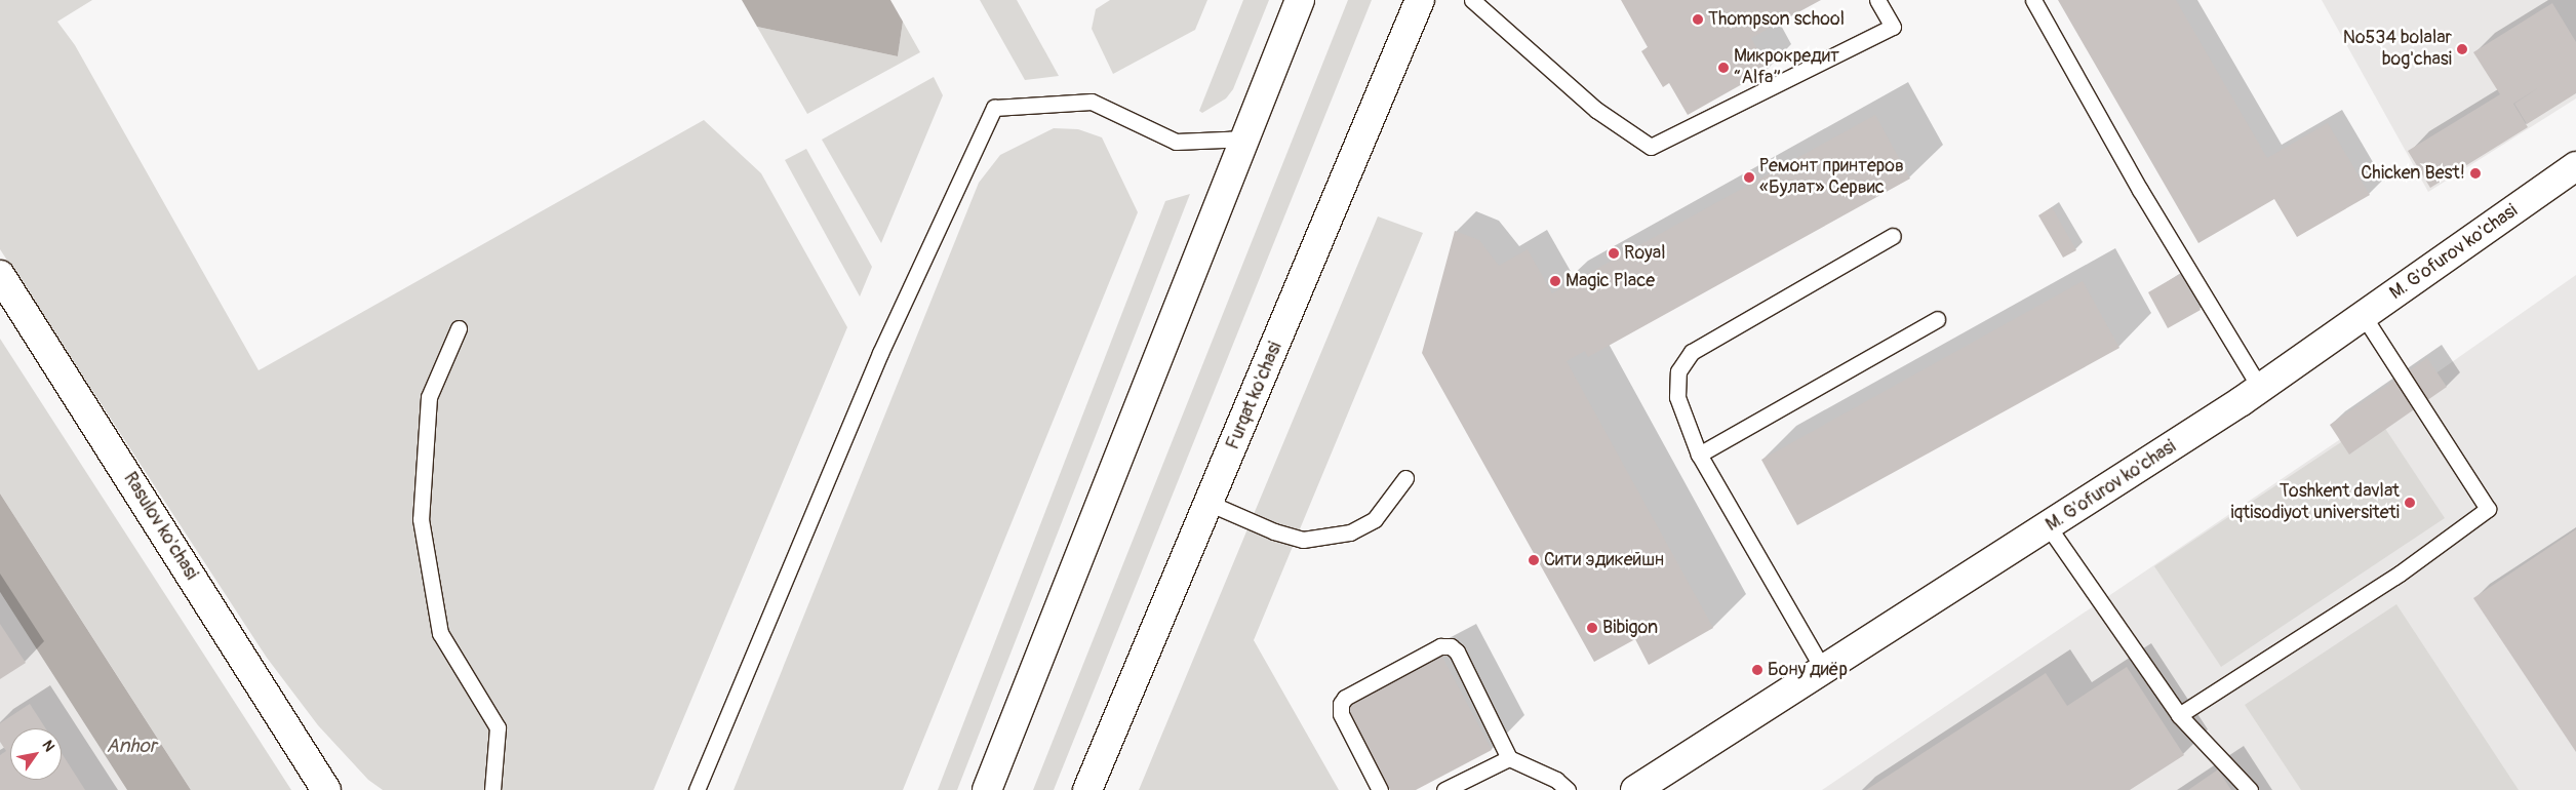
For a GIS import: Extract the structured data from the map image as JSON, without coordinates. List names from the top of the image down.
{
  "streets": {
    "street": ["M. G'ofurov ko'chasi", "Furqat ko'chasi", "Rasulov ko'chasi"]
  },
  "water": ["Anhor"],
  "places": [
    "Thompson school",
    "№534 bolalar bog'chasi",
    "Микрокредит “Alfa”",
    "Chicken Best!",
    "Ремонт принтеров «Булат» Сервис",
    "Royal",
    "Magic Place",
    "Toshkent davlat iqtisodiyot universiteti",
    "Сити эдикейшн",
    "Bibigon",
    "Бону диёр"
  ],
  "north": "top right"
}
